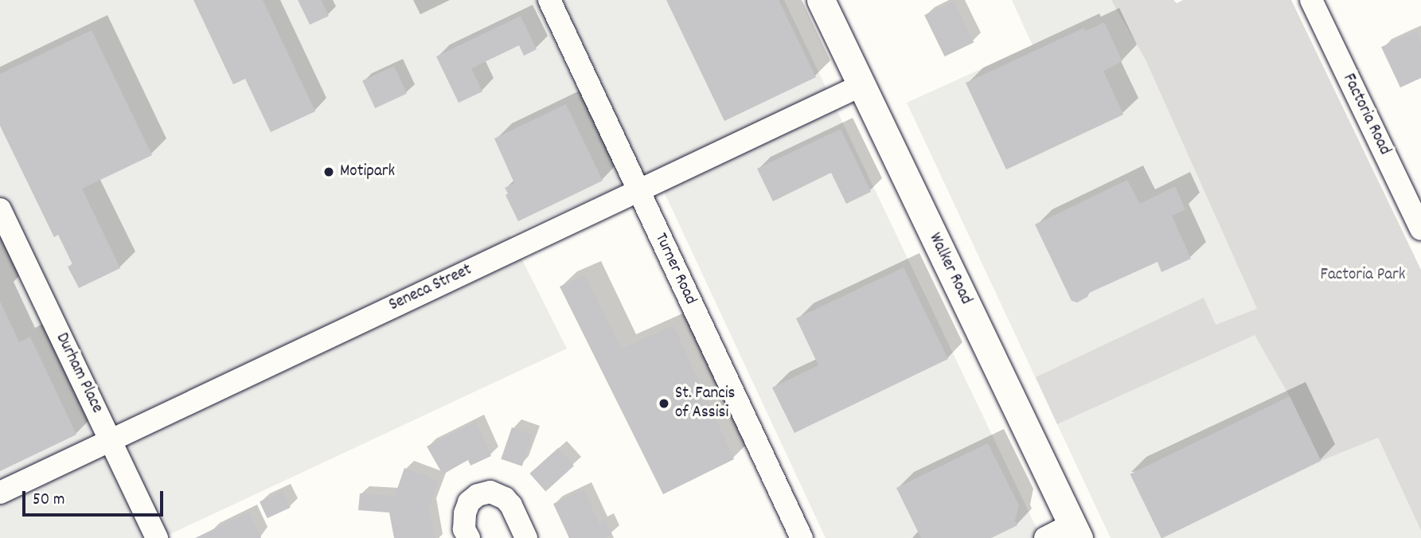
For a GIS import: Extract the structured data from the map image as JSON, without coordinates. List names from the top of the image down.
{
  "streets": {
    "main road": ["Walker Road"],
    "street": [
      "Factoria Road",
      "Turner Road",
      "Seneca Street",
      "Durham Place"
    ]
  },
  "crossings": [
    ["Turner Road", "Seneca Street"],
    ["Walker Road", "Seneca Street"],
    ["Seneca Street", "Durham Place"]
  ],
  "parks": ["Factoria Park"],
  "places": ["Motipark", "St. Fancis of Assisi"],
  "scale_bar": "50 m"
}
